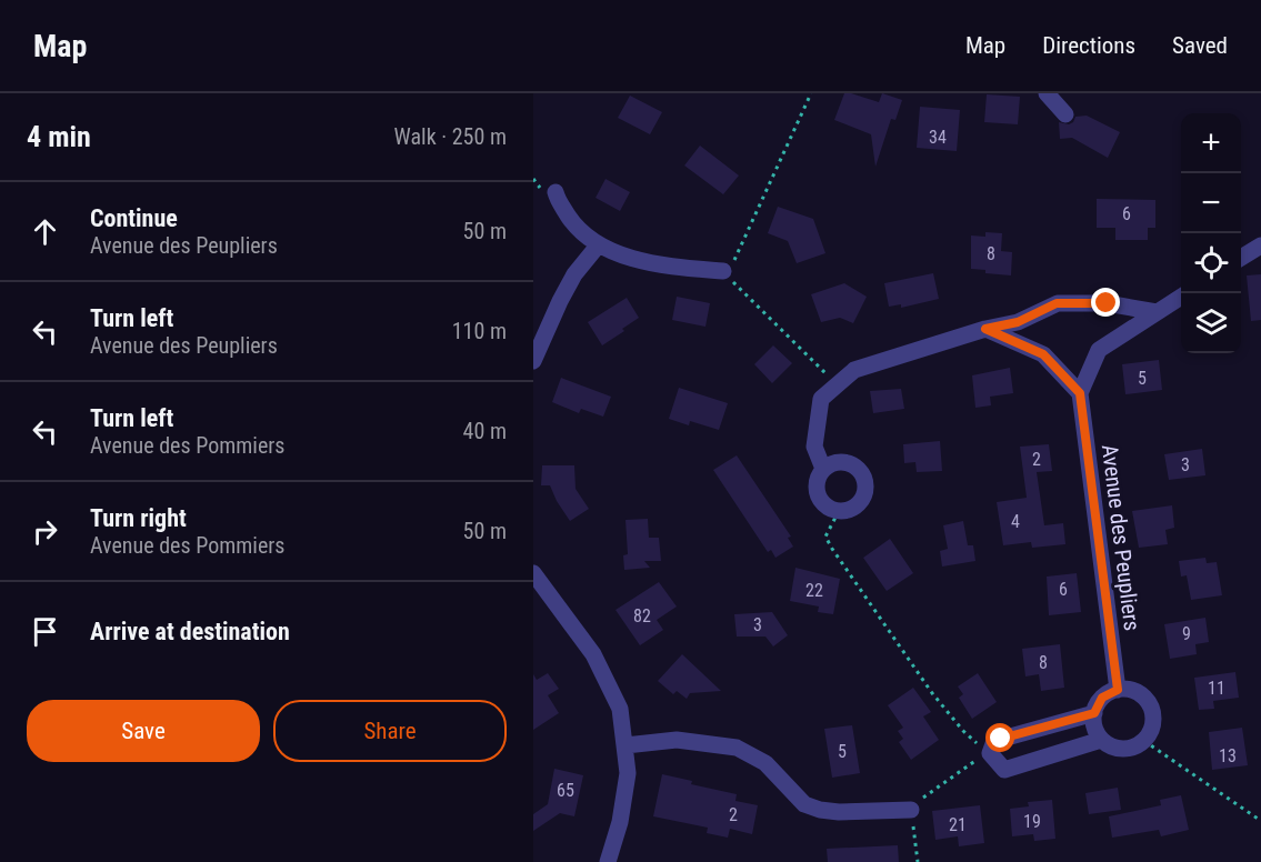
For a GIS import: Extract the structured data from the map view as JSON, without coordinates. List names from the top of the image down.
{
  "streets": {
    "street": ["Avenue des Peupliers"]
  },
  "house_numbers": [
    "34",
    "6",
    "8",
    "5",
    "2",
    "3",
    "4",
    "6",
    "22",
    "82",
    "3",
    "9",
    "8",
    "11",
    "5",
    "13",
    "65",
    "2",
    "19",
    "21"
  ],
  "page": {
    "header": "Map",
    "nav": ["Map", "Directions", "Saved"],
    "heading": ["4 min", "Walk · 250 m"],
    "map_buttons": ["+", "−"],
    "list": [
      ["Continue", "Avenue des Peupliers", "50 m"],
      ["Turn left", "Avenue des Peupliers", "110 m"],
      ["Turn left", "Avenue des Pommiers", "40 m"],
      ["Turn right", "Avenue des Pommiers", "50 m"],
      "Arrive at destination"
    ],
    "buttons": ["Save", "Share"]
  }
}
